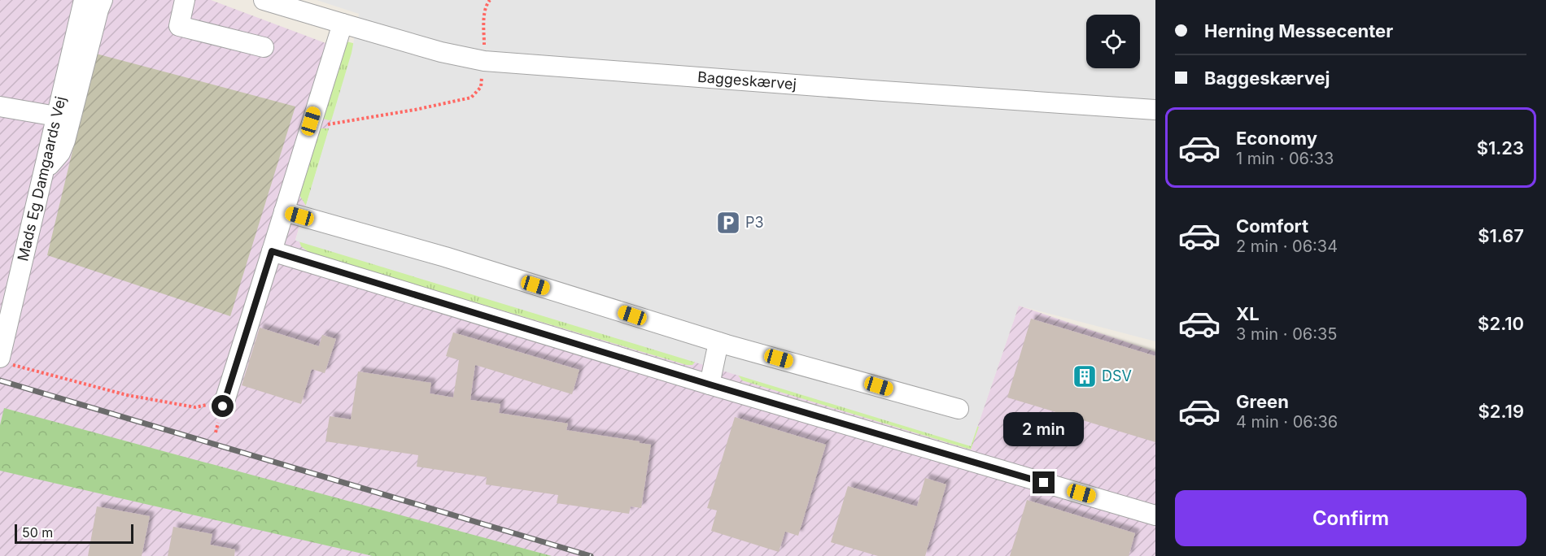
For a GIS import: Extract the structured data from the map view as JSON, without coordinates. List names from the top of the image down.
{
  "streets": {
    "street": ["Baggeskærvej", "Mads Eg Damgaards Vej"]
  },
  "places": {
    "parking": ["P3"],
    "building": ["DSV"]
  },
  "scale_bar": "50 m",
  "page": {
    "banner": ["Herning Messecenter", "Baggeskærvej"],
    "list": [
      {
        "name": "Economy",
        "note": "1 min · 06:33",
        "value": "$1.23"
      },
      {
        "name": "Comfort",
        "note": "2 min · 06:34",
        "value": "$1.67"
      },
      {
        "name": "XL",
        "note": "3 min · 06:35",
        "value": "$2.10"
      },
      {
        "name": "Green",
        "note": "4 min · 06:36",
        "value": "$2.19"
      }
    ],
    "bubble": "2 min",
    "buttons": "Confirm",
    "scale": "50 m"
  }
}
